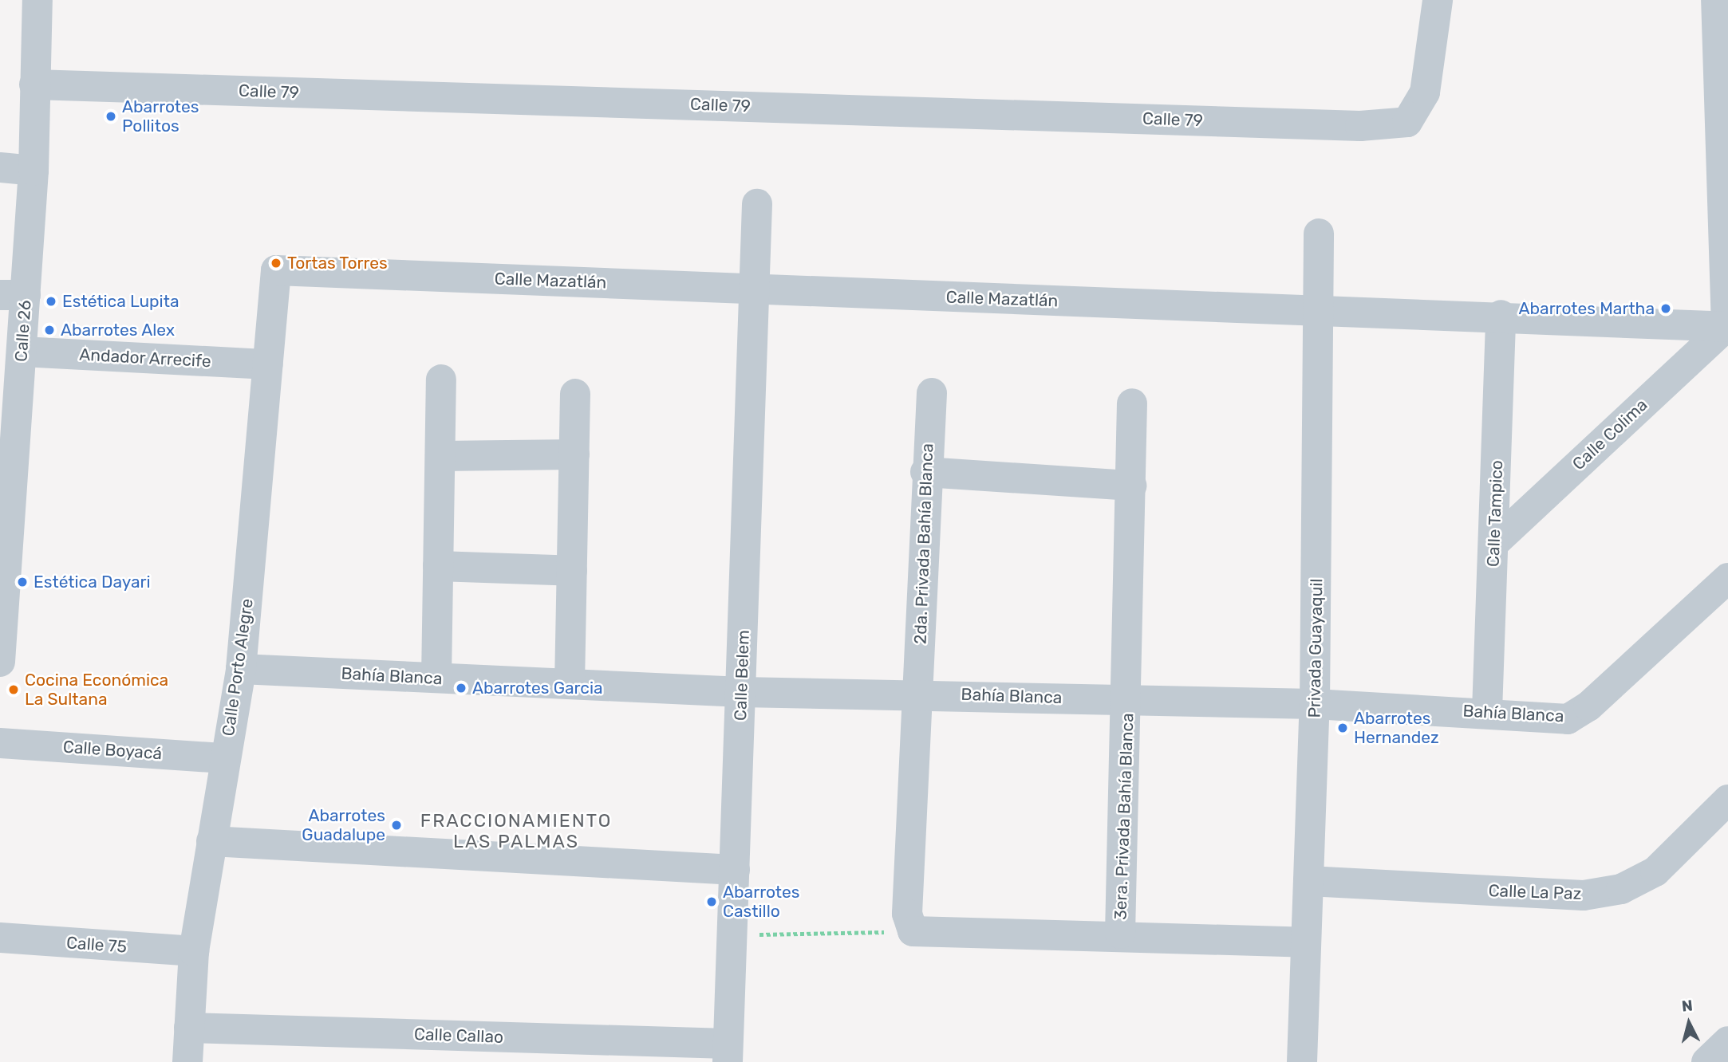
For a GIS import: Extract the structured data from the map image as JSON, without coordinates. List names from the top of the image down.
{
  "streets": {
    "street": [
      "Calle 79",
      "Calle Mazatlán",
      "Calle 26",
      "Andador Arrecife",
      "Calle Colima",
      "Calle Tampico",
      "2da. Privada Bahía Blanca",
      "Privada Guayaquil",
      "Calle Porto Alegre",
      "Calle Belem",
      "Bahía Blanca",
      "Calle Boyacá",
      "3era. Privada Bahía Blanca",
      "Calle La Paz",
      "Calle 75",
      "Calle Callao"
    ]
  },
  "crossings": [
    ["Calle 79", "Calle 26"],
    ["Calle Mazatlán", "Calle Colima"],
    ["Calle Mazatlán", "Calle Tampico"],
    ["Calle Mazatlán", "Privada Guayaquil"],
    ["Calle Mazatlán", "Calle Porto Alegre"],
    ["Calle Mazatlán", "Calle Belem"],
    ["Calle 26", "Andador Arrecife"],
    ["Andador Arrecife", "Calle Porto Alegre"],
    ["Calle Colima", "Calle Tampico"],
    ["Calle Tampico", "Bahía Blanca"],
    ["2da. Privada Bahía Blanca", "Bahía Blanca"],
    ["Privada Guayaquil", "Bahía Blanca"],
    ["Privada Guayaquil", "3era. Privada Bahía Blanca"],
    ["Privada Guayaquil", "Calle La Paz"],
    ["Calle Porto Alegre", "Bahía Blanca"],
    ["Calle Porto Alegre", "Calle Boyacá"],
    ["Calle Porto Alegre", "Calle 75"],
    ["Calle Porto Alegre", "Calle Callao"],
    ["Calle Belem", "Bahía Blanca"],
    ["Calle Belem", "Calle Callao"],
    ["Bahía Blanca", "3era. Privada Bahía Blanca"]
  ],
  "districts": ["FRACCIONAMIENTO LAS PALMAS"],
  "places": [
    "Abarrotes Pollitos",
    "Tortas Torres",
    "Estética Lupita",
    "Abarrotes Martha",
    "Abarrotes Alex",
    "Estética Dayari",
    "Abarrotes Garcia",
    "Cocina Económica La Sultana",
    "Abarrotes Hernandez",
    "Abarrotes Guadalupe",
    "Abarrotes Castillo"
  ],
  "north": "top"
}
